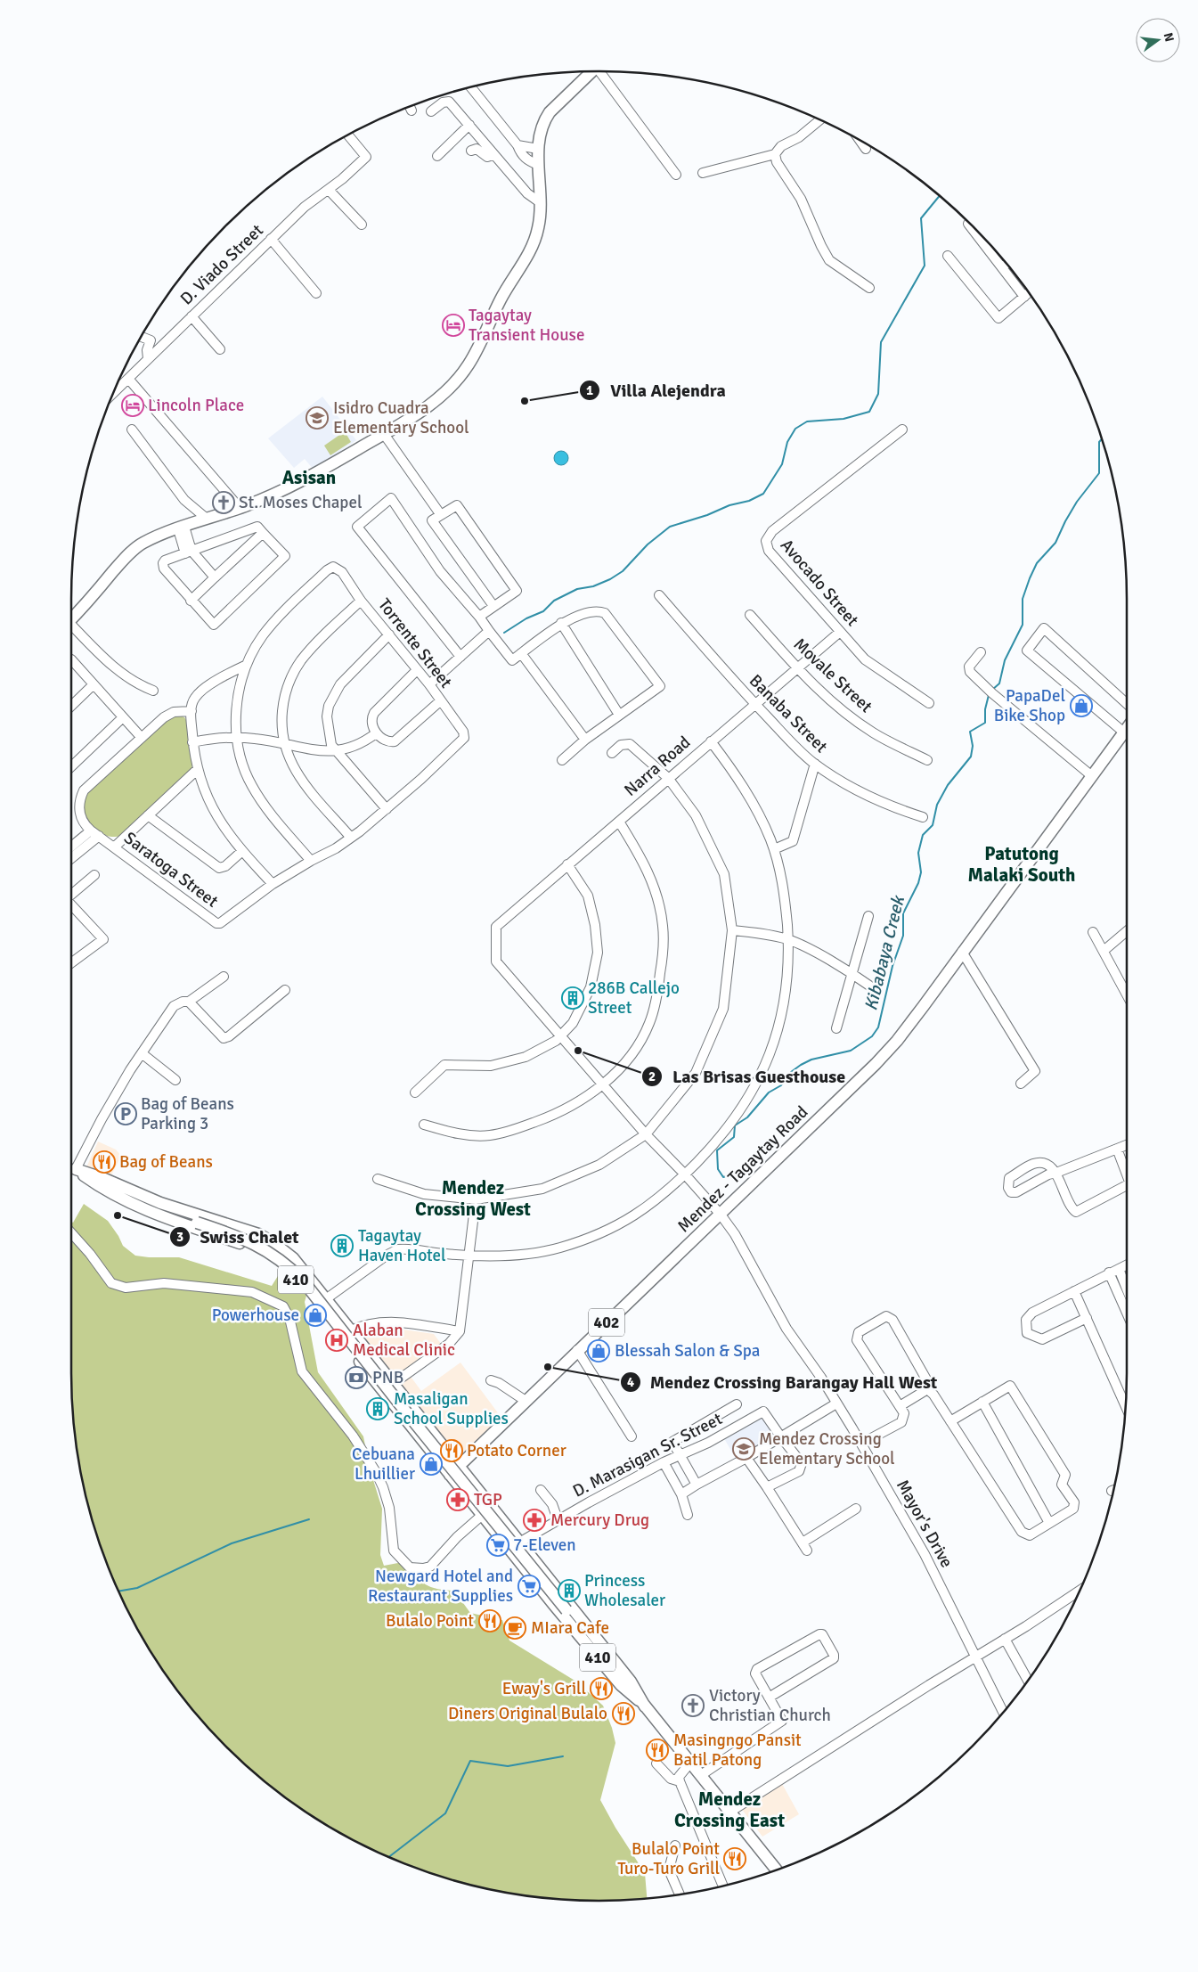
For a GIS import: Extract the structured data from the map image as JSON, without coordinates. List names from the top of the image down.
{
  "streets": {
    "main road": ["Mendez - Tagaytay Road", "410", "402"],
    "street": [
      "D. Viado Street",
      "Avocado Street",
      "Torrente Street",
      "Movale Street",
      "Banaba Street",
      "Narra Road",
      "Saratoga Street",
      "D. Marasigan Sr. Street",
      "Mayor's Drive"
    ]
  },
  "crossings": [
    ["Avocado Street", "Narra Road"],
    ["Torrente Street", "Saratoga Street"],
    ["Movale Street", "Narra Road"],
    ["Banaba Street", "Narra Road"],
    ["Narra Road", "Mayor's Drive"],
    ["Mendez - Tagaytay Road", "410"],
    ["Mendez - Tagaytay Road", "402"],
    ["Mendez - Tagaytay Road", "Mayor's Drive"],
    ["410", "402"],
    ["410", "D. Marasigan Sr. Street"]
  ],
  "districts": [
    "Asisan",
    "Patutong Malaki South",
    "Mendez Crossing West",
    "Mendez Crossing East"
  ],
  "water": ["Kibabaya Creek"],
  "places": {
    "hotel": ["Tagaytay Transient House", "Lincoln Place"],
    "other": [
      "Villa Alejendra",
      "Las Brisas Guesthouse",
      "Swiss Chalet",
      "Mendez Crossing Barangay Hall West"
    ],
    "school or university": ["Isidro Cuadra Elementary School", "Mendez Crossing Elementary School"],
    "church": ["St. Moses Chapel", "Victory Christian Church"],
    "shop": [
      "PapaDel Bike Shop",
      "Powerhouse",
      "Blessah Salon & Spa",
      "Cebuana Lhuillier"
    ],
    "building": [
      "286B Callejo Street",
      "Tagaytay Haven Hotel",
      "Masaligan School Supplies",
      "Princess Wholesaler"
    ],
    "parking": ["Bag of Beans Parking 3"],
    "restaurant": [
      "Bag of Beans",
      "Potato Corner",
      "Bulalo Point",
      "Eway's Grill",
      "Diners Original Bulalo",
      "Masingngo Pansit Batil Patong",
      "Bulalo Point Turo-Turo Grill"
    ],
    "hospital": ["Alaban Medical Clinic"],
    "bank": ["PNB"],
    "pharmacy": ["TGP", "Mercury Drug"],
    "supermarket": ["7-Eleven", "Newgard Hotel and Restaurant Supplies"],
    "cafe": ["MIara Cafe"]
  },
  "north": "right"
}
